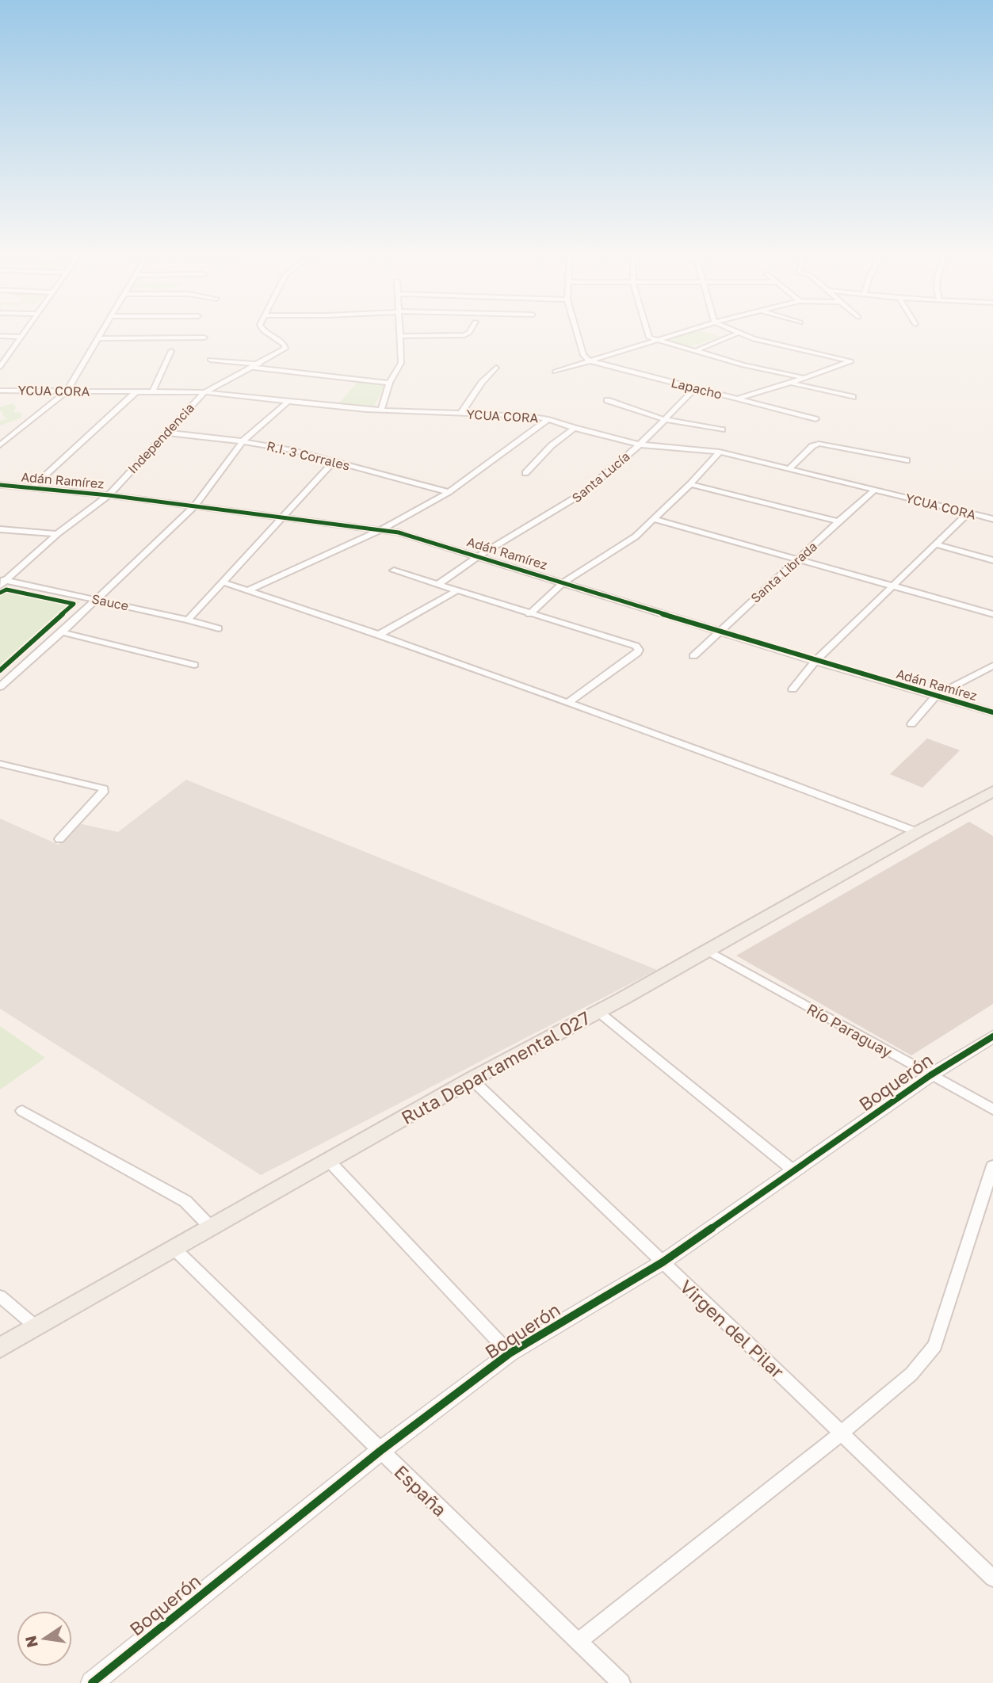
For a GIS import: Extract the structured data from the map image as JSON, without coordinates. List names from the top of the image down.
{
  "streets": {
    "main road": ["Ruta Departamental 027"],
    "street": [
      "Lapacho",
      "YCUA CORA",
      "Independencia",
      "R.I. 3 Corrales",
      "Santa Lucía",
      "Adán Ramírez",
      "Santa Librada",
      "Sauce",
      "Río Paraguay",
      "Boquerón",
      "Virgen del Pilar",
      "España"
    ]
  },
  "crossings": [
    ["Lapacho", "Santa Lucía"],
    ["YCUA CORA", "Independencia"],
    ["YCUA CORA", "Santa Lucía"],
    ["YCUA CORA", "Santa Librada"],
    ["Independencia", "R.I. 3 Corrales"],
    ["Independencia", "Adán Ramírez"],
    ["Independencia", "Sauce"],
    ["Santa Lucía", "Adán Ramírez"],
    ["Adán Ramírez", "Santa Librada"],
    ["Río Paraguay", "Ruta Departamental 027"],
    ["Río Paraguay", "Boquerón"],
    ["Ruta Departamental 027", "Virgen del Pilar"],
    ["Ruta Departamental 027", "España"],
    ["Boquerón", "Virgen del Pilar"],
    ["Boquerón", "España"]
  ],
  "north": "left"
}
